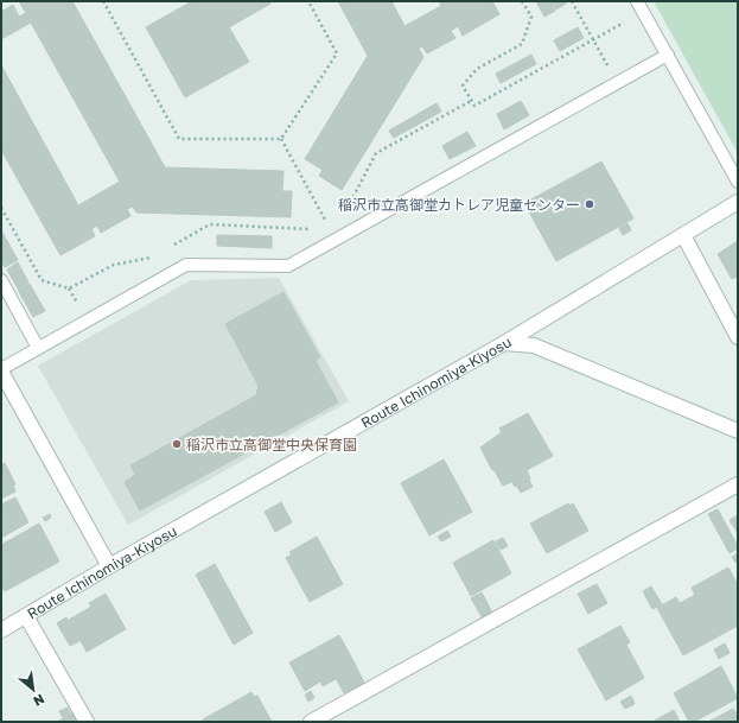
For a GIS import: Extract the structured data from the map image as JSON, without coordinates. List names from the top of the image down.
{
  "streets": {
    "street": ["Route Ichinomiya-Kiyosu"]
  },
  "places": ["稲沢市立高御堂カトレア児童センター", "稲沢市立高御堂中央保育園"],
  "north": "bottom right"
}
